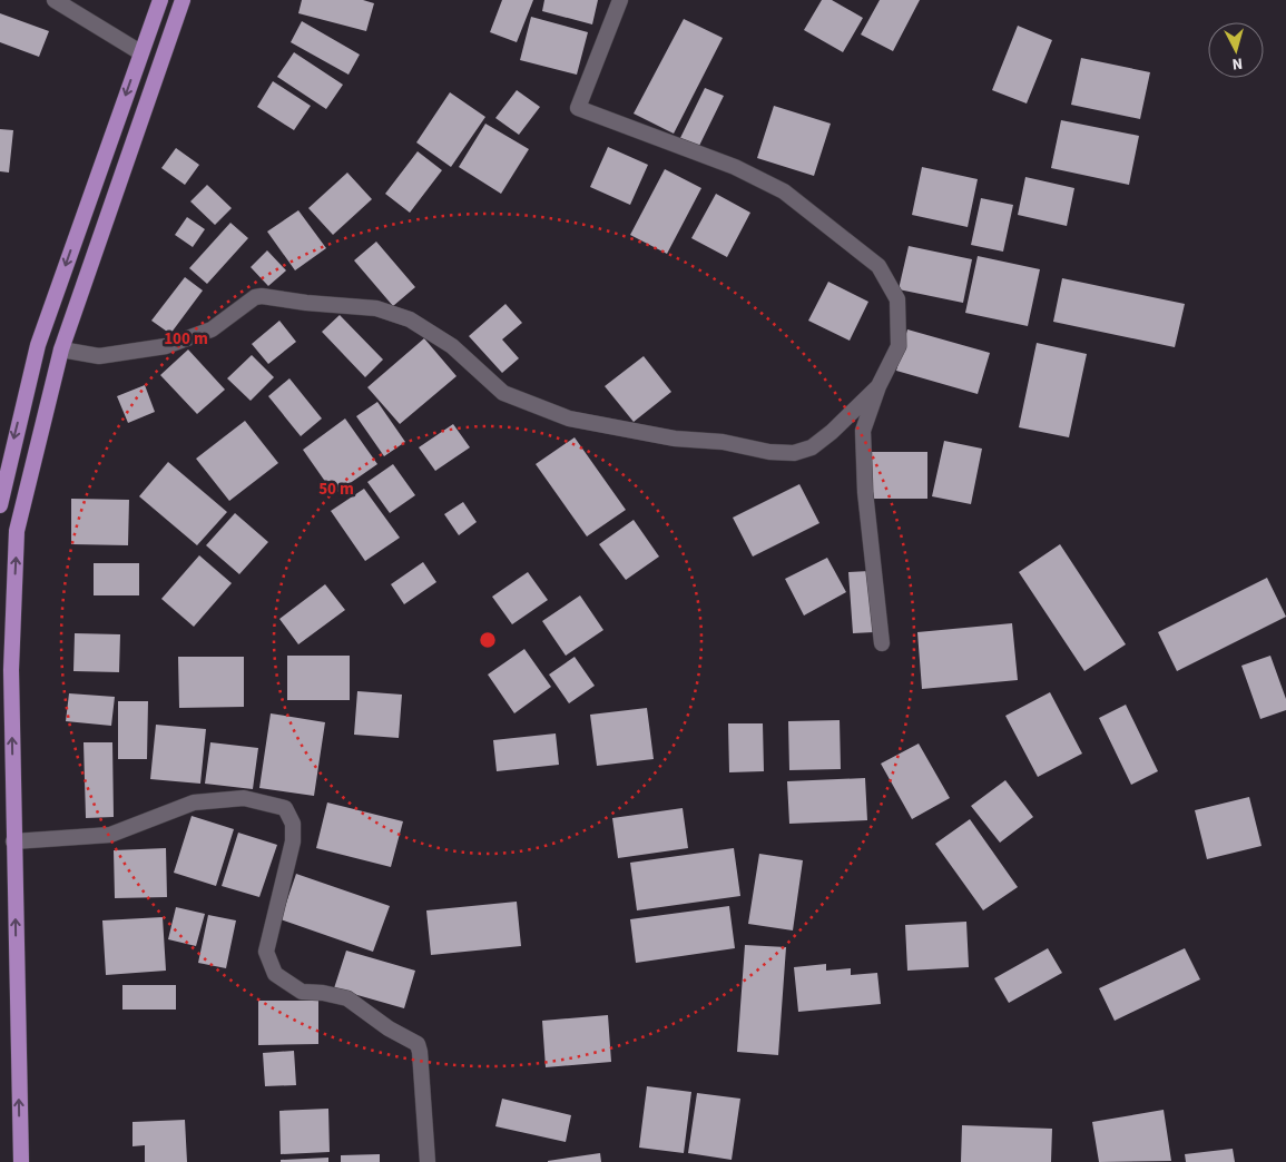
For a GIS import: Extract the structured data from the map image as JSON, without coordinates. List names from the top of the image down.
{
  "north": "bottom",
  "rings": ["100 m", "50 m"]
}
